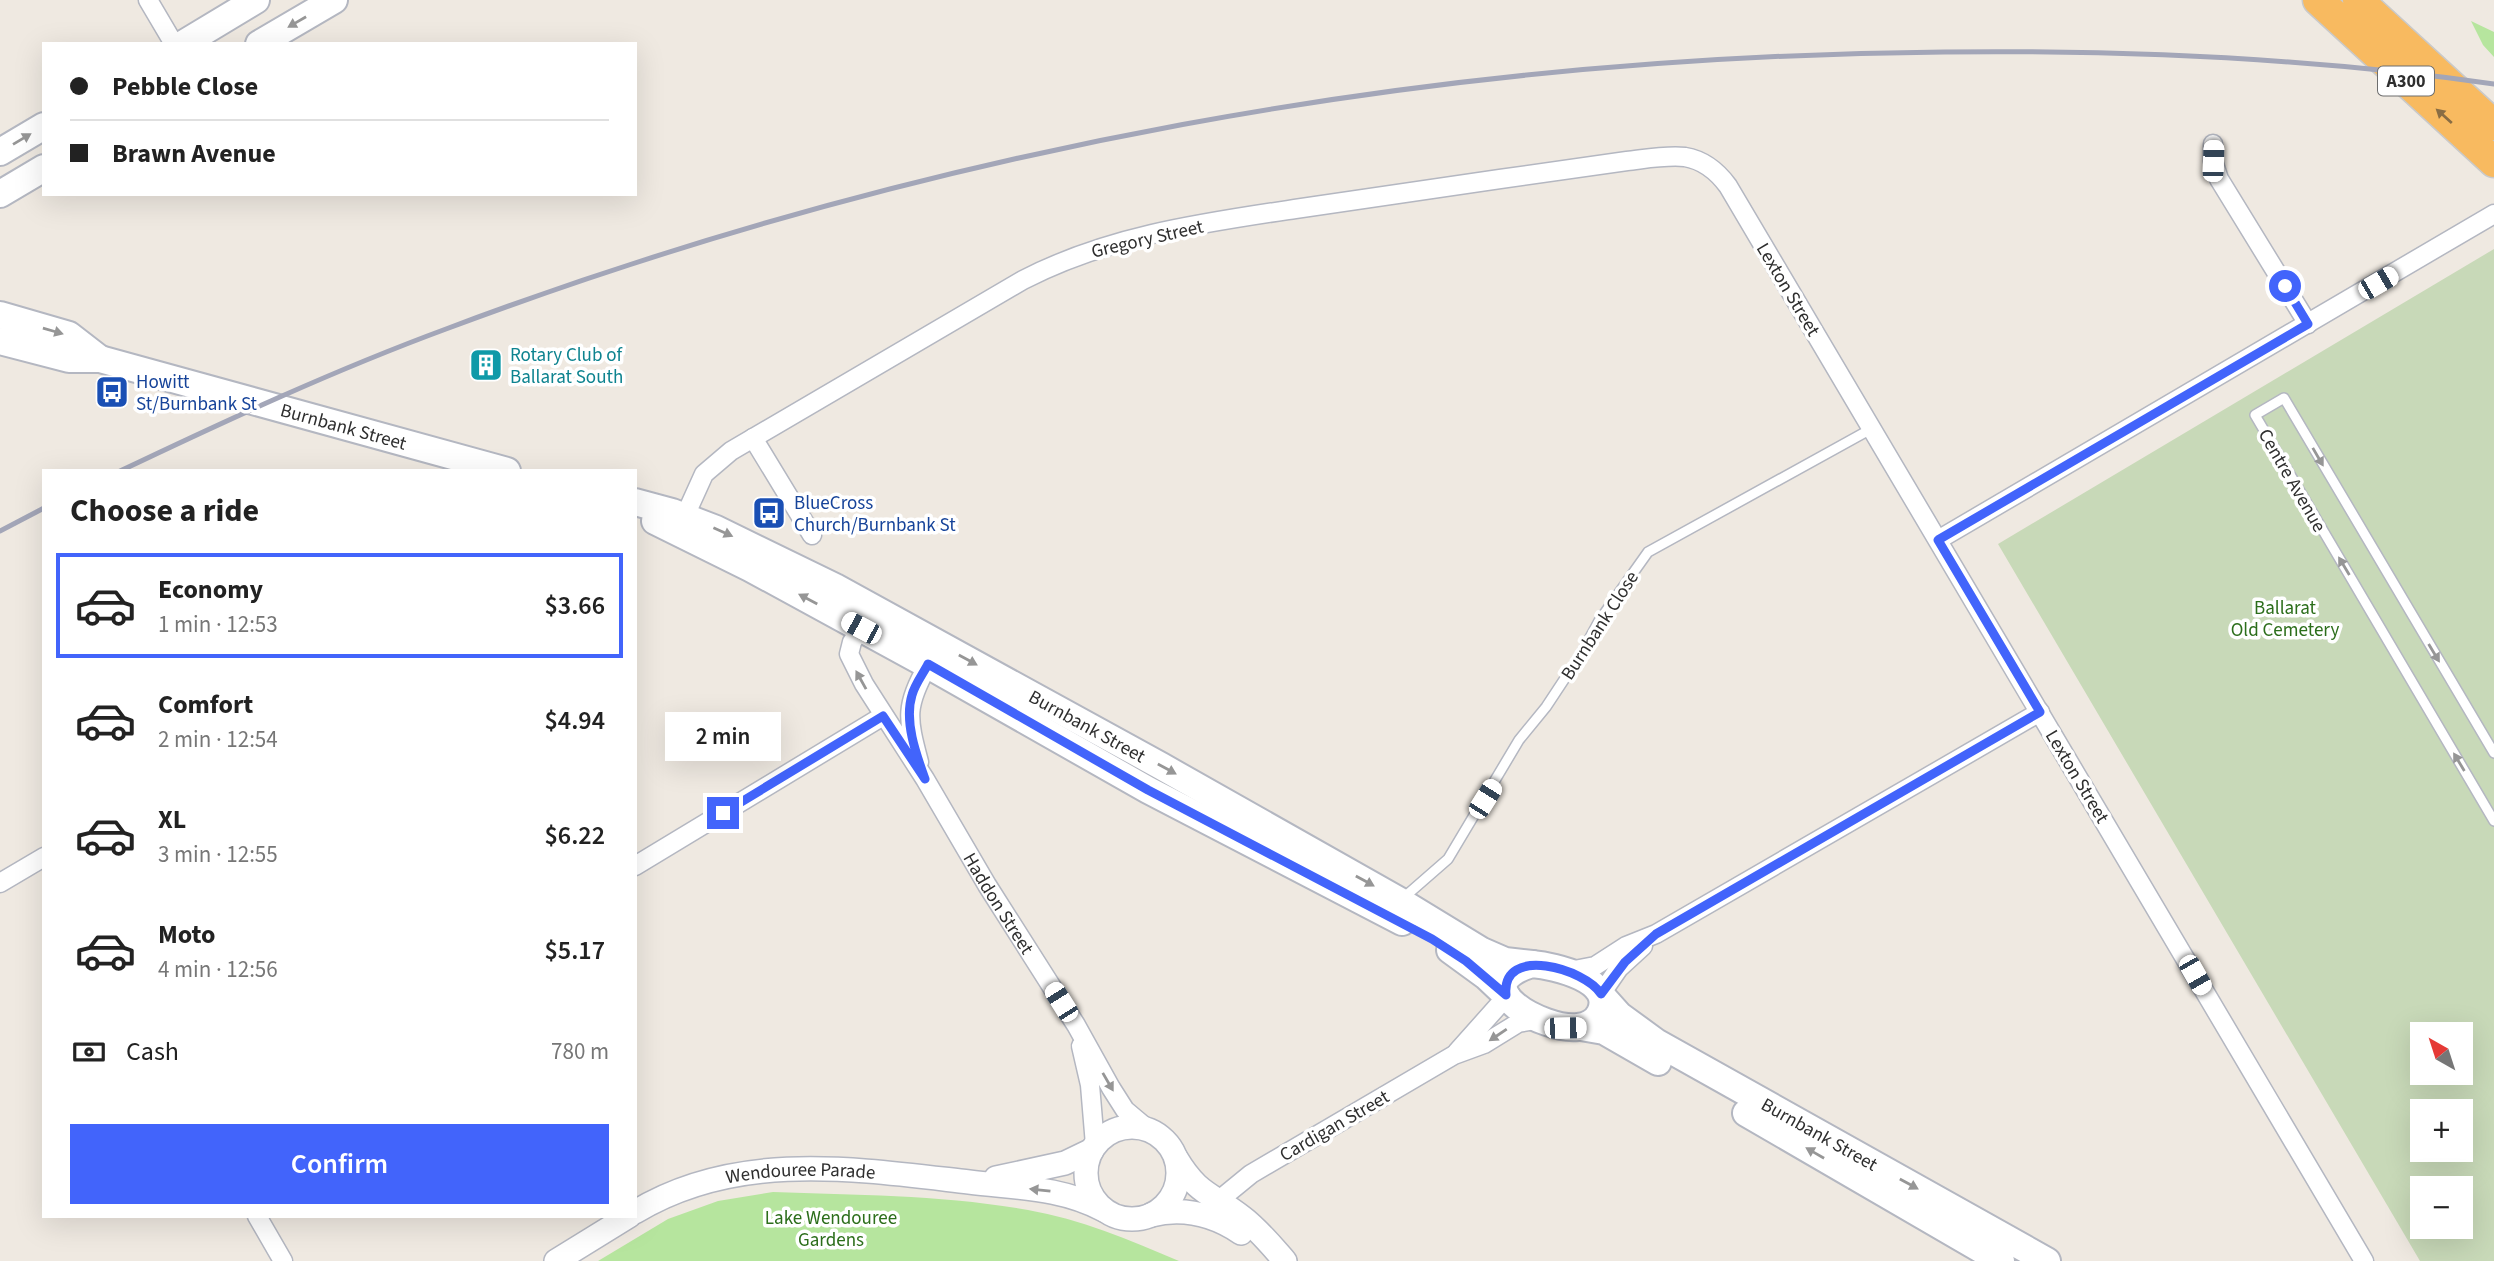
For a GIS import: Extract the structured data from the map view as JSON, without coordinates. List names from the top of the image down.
{
  "streets": {
    "highway": ["A300"],
    "main road": ["Burnbank Street"],
    "street": [
      "Gregory Street",
      "Lexton Street",
      "Haddon Street",
      "Cardigan Street",
      "Wendouree Parade"
    ],
    "lane": ["Centre Avenue", "Burnbank Close"]
  },
  "crossings": [
    ["Gregory Street", "Lexton Street"],
    ["Gregory Street", "Burnbank Street"],
    ["Lexton Street", "Burnbank Close"],
    ["Burnbank Street", "Burnbank Close"],
    ["Burnbank Street", "Haddon Street"],
    ["Burnbank Street", "Cardigan Street"],
    ["Haddon Street", "Wendouree Parade"]
  ],
  "parks": ["Ballarat Old Cemetery", "Lake Wendouree Gardens"],
  "places": {
    "building": ["Rotary Club of Ballarat South"],
    "bus stop": ["Howitt St/Burnbank St", "BlueCross Church/Burnbank St"]
  },
  "north": "top left",
  "page": {
    "banner": ["Pebble Close", "Brawn Avenue"],
    "heading": "Choose a ride",
    "list": [
      {
        "name": "Economy",
        "note": "1 min · 12:53",
        "value": "$3.66"
      },
      {
        "name": "Comfort",
        "note": "2 min · 12:54",
        "value": "$4.94"
      },
      {
        "name": "XL",
        "note": "3 min · 12:55",
        "value": "$6.22"
      },
      {
        "name": "Moto",
        "note": "4 min · 12:56",
        "value": "$5.17"
      }
    ],
    "bubble": "2 min",
    "pay": ["Cash", "780 m"],
    "map_buttons": ["+", "−"],
    "buttons": "Confirm"
  }
}
